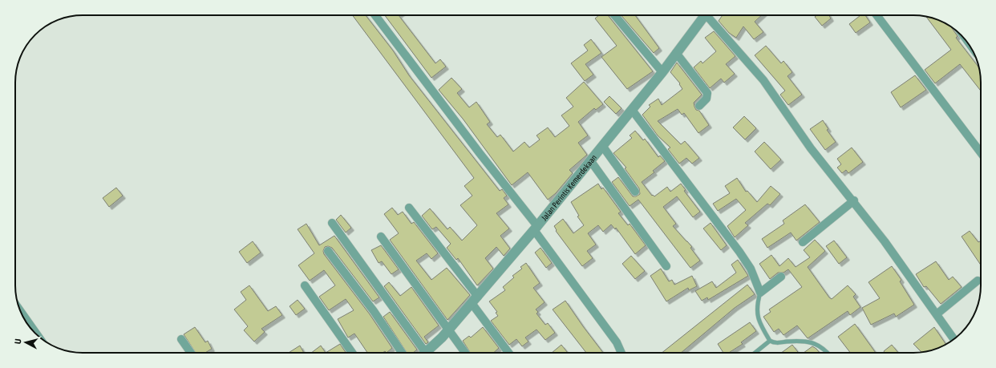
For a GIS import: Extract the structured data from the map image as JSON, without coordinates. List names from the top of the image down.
{
  "streets": {
    "street": ["Jalan Perintis Kemerdekaan"]
  },
  "north": "left"
}
